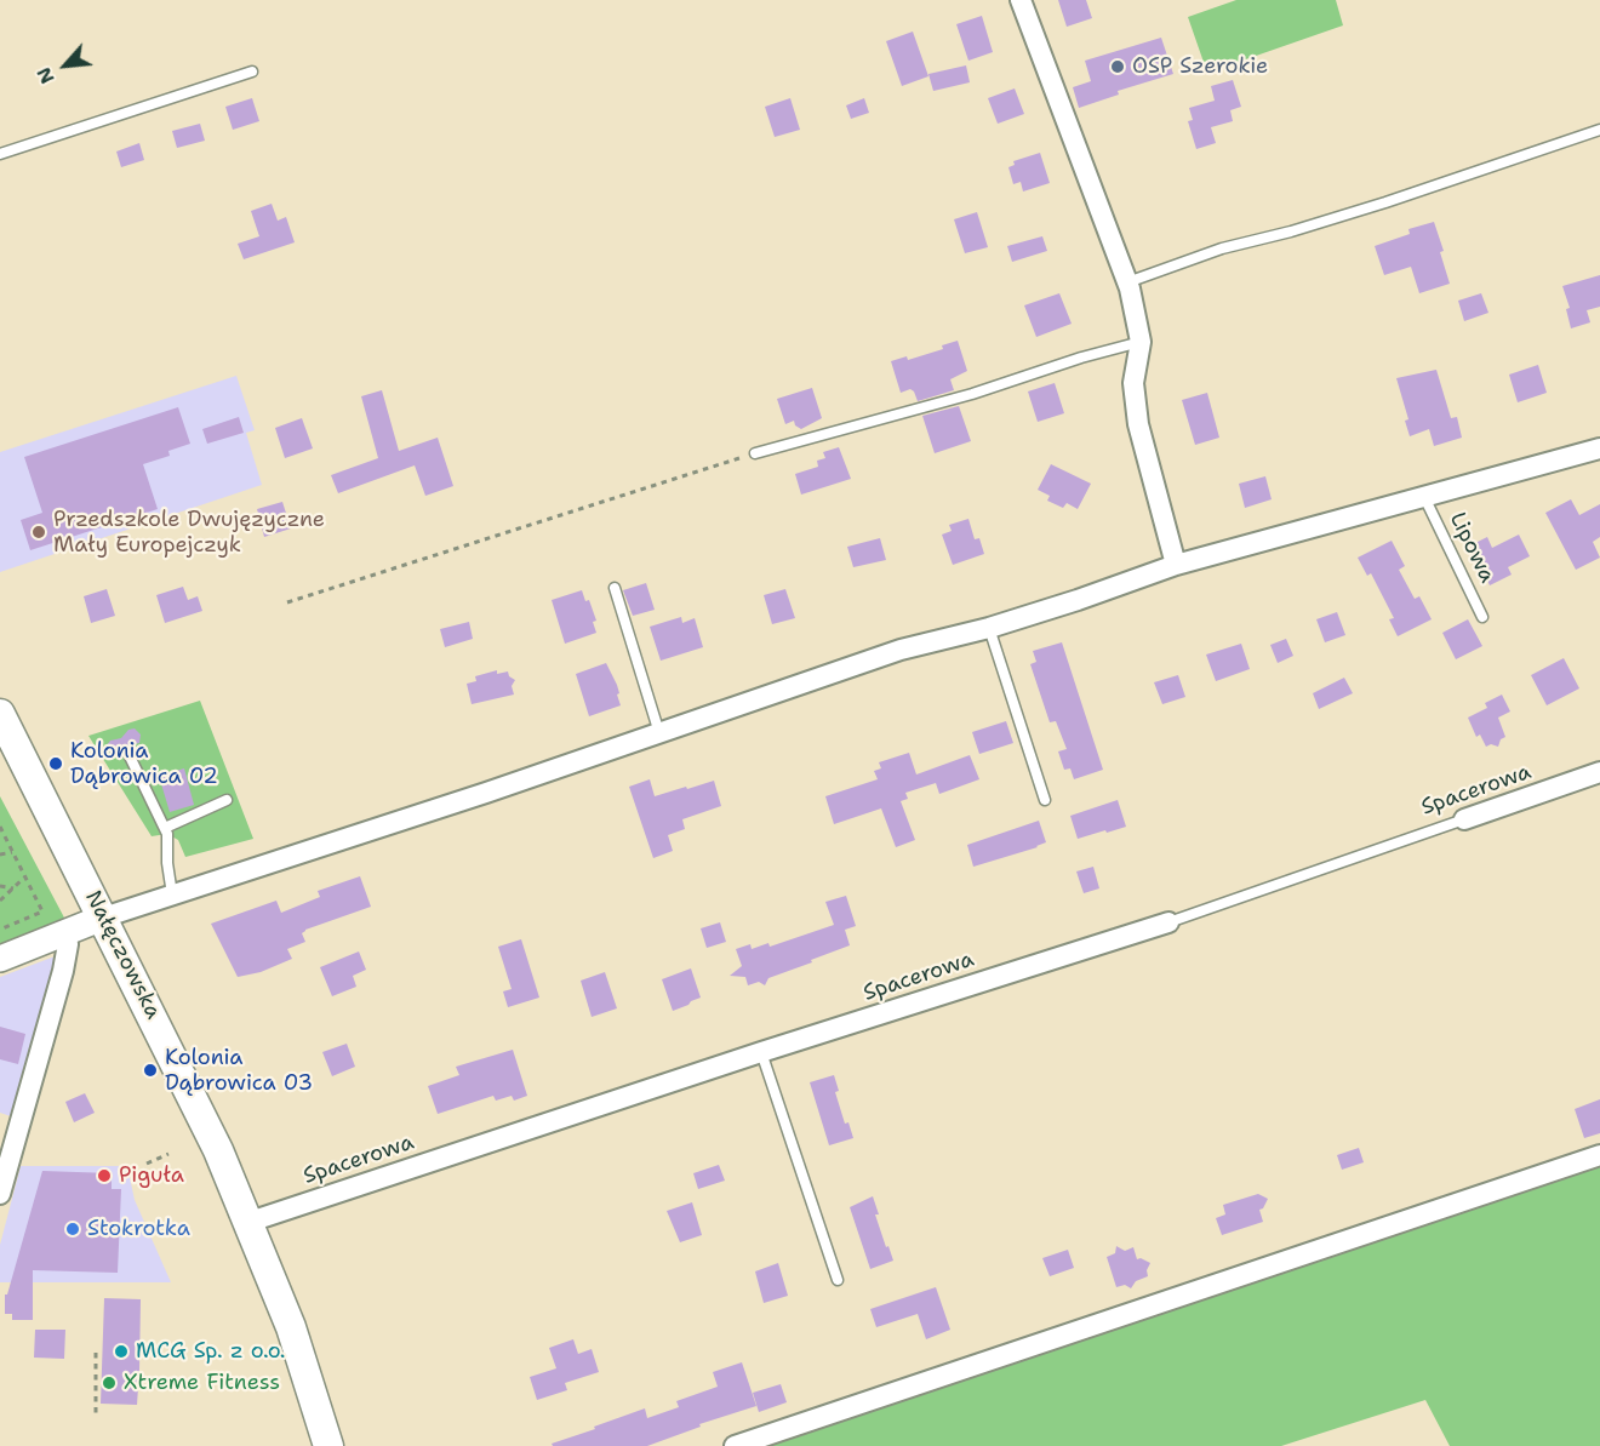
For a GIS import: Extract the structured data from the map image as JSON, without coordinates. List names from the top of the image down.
{
  "streets": {
    "main road": ["Nałęczowska"],
    "street": ["Spacerowa"],
    "lane": ["Lipowa"]
  },
  "crossings": [
    ["Spacerowa", "Nałęczowska"]
  ],
  "places": [
    "OSP Szerokie",
    "Przedszkole Dwujęzyczne Mały Europejczyk",
    "Kolonia Dąbrowica 02",
    "Kolonia Dąbrowica 03",
    "Piguła",
    "Stokrotka",
    "MCG Sp. z o.o.",
    "Xtreme Fitness"
  ],
  "north": "bottom left"
}
